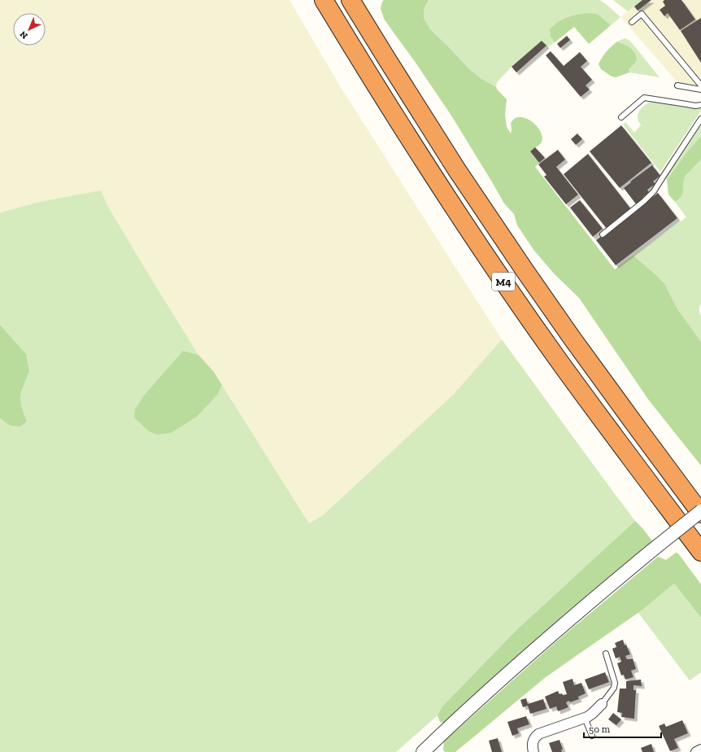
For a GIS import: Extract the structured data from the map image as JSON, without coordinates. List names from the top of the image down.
{
  "streets": {
    "highway": ["M4"]
  },
  "scale_bar": "50 m",
  "north": "bottom left"
}
